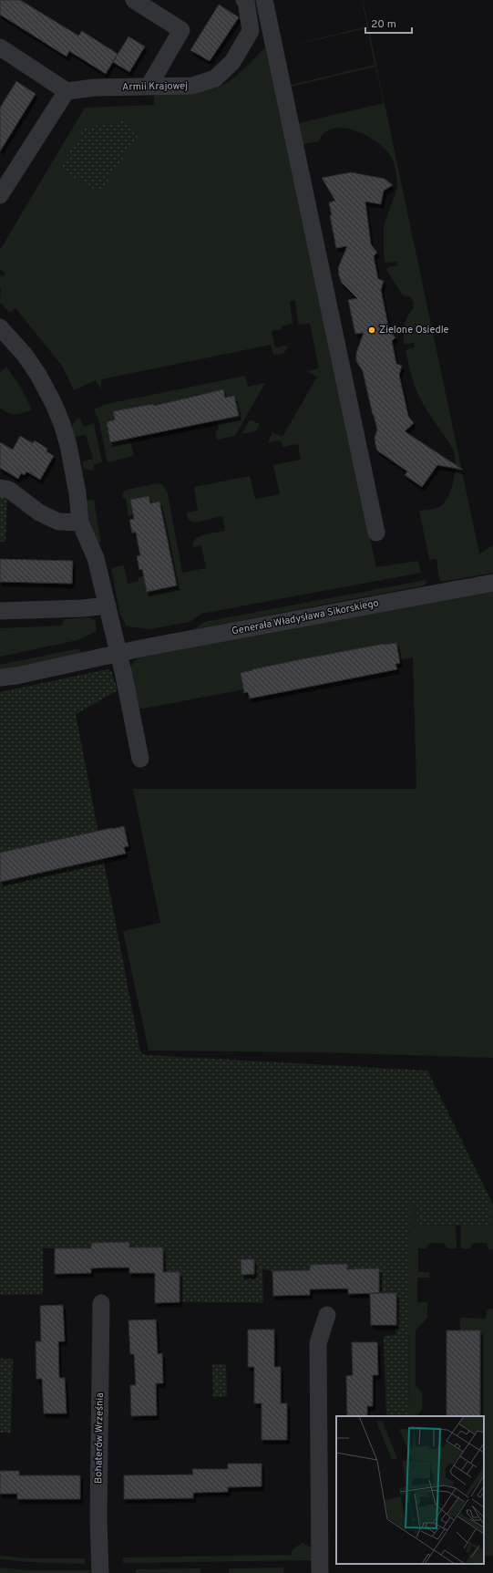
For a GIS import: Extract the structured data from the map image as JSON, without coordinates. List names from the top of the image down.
{
  "streets": {
    "street": ["Armii Krajowej", "Generała Władysława Sikorskiego", "Bohaterów Września"]
  },
  "places": ["Zielone Osiedle"],
  "scale_bar": "20 m"
}
